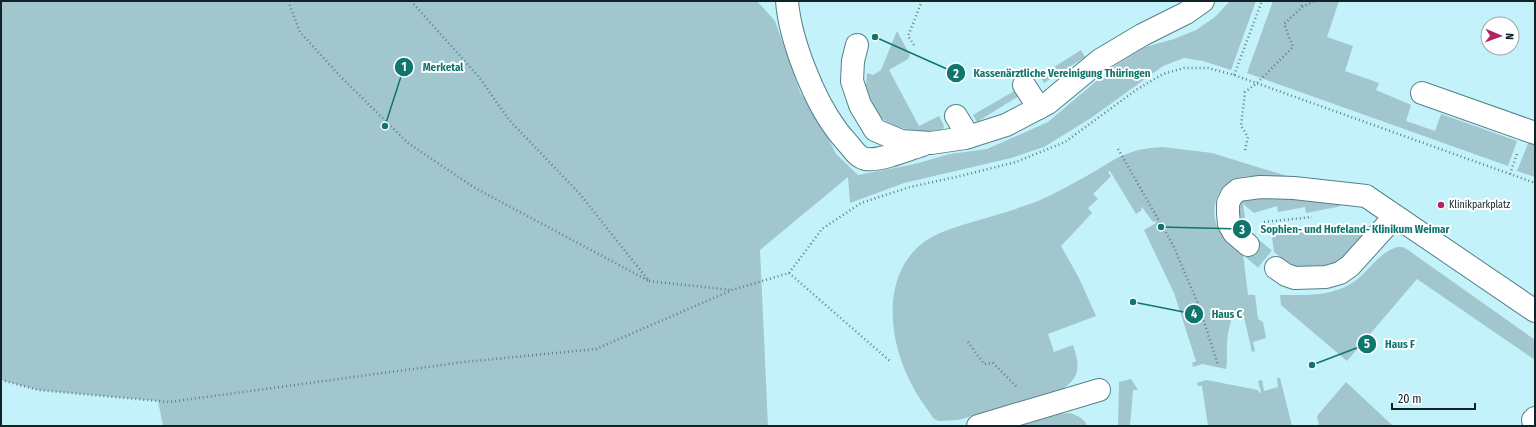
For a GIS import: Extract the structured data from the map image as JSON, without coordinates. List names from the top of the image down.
{
  "places": [
    "Kassenärztliche Vereinigung Thüringen",
    "Merketal",
    "Klinikparkplatz",
    "Sophien- und Hufeland- Klinikum Weimar",
    "Haus C",
    "Haus F"
  ],
  "scale_bar": "20 m",
  "north": "right"
}
